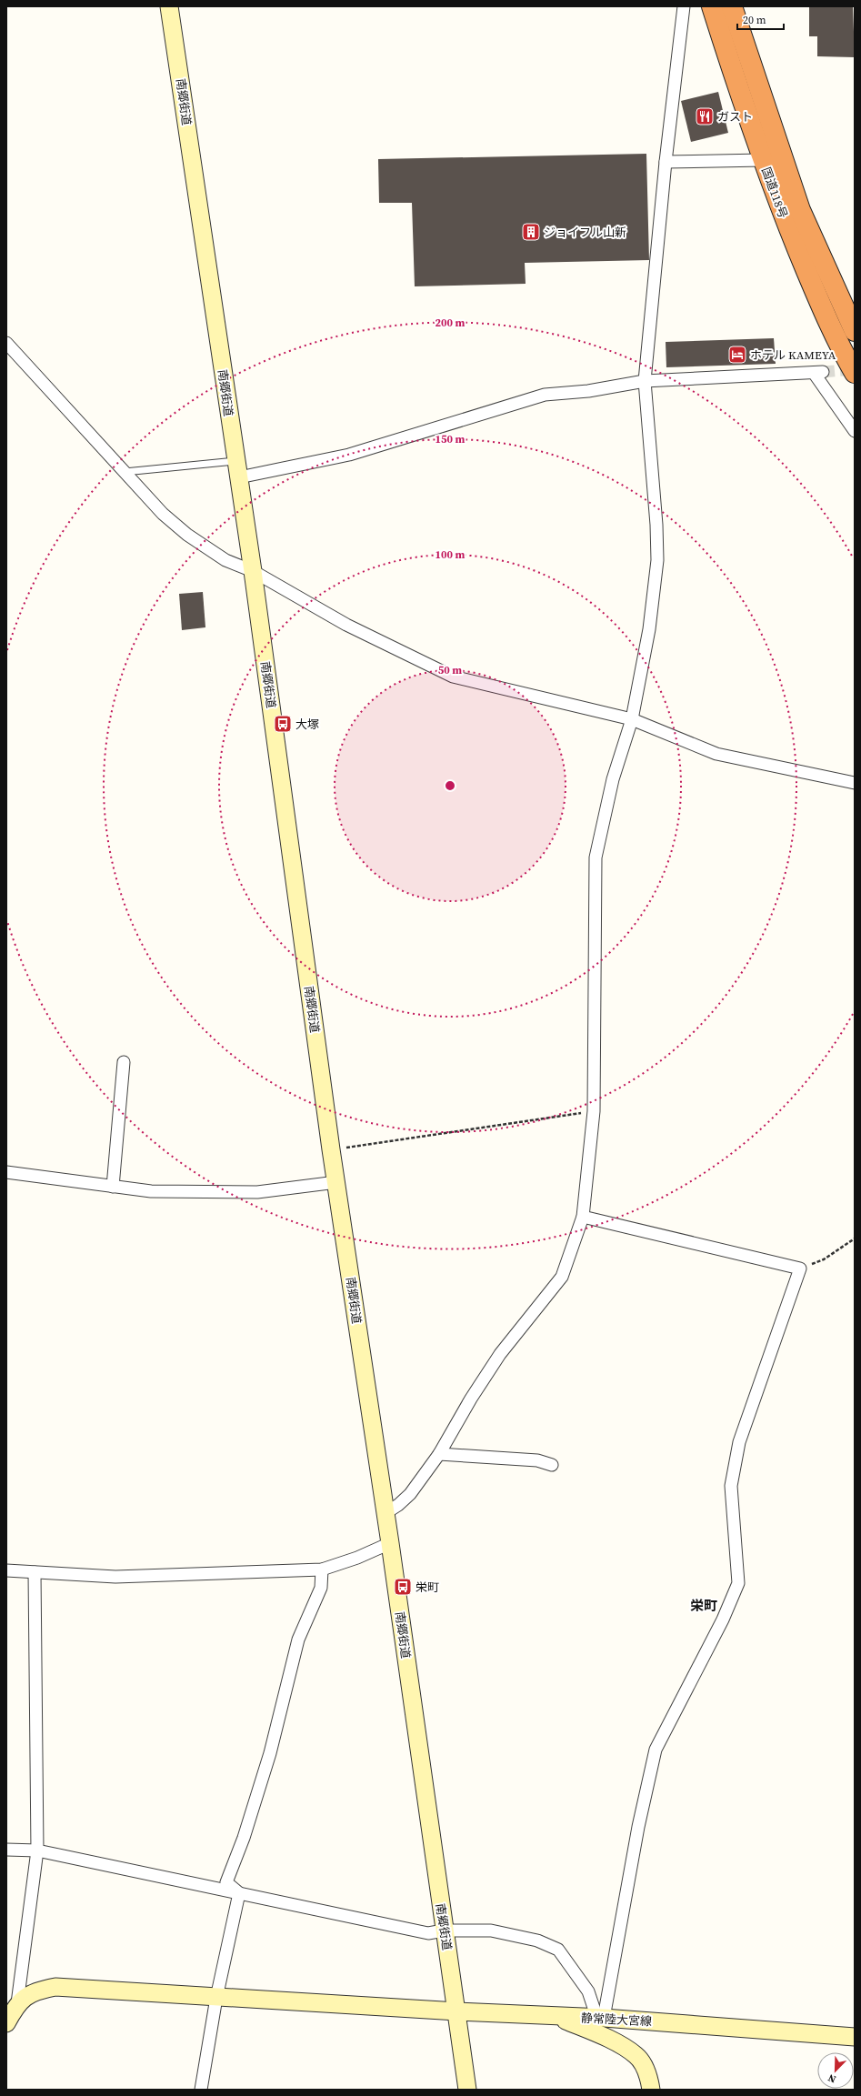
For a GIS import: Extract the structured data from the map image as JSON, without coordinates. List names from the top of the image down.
{
  "streets": {
    "highway": ["国道118号"],
    "street": ["南郷街道", "静常陸大宮線"]
  },
  "crossings": [
    ["南郷街道", "静常陸大宮線"]
  ],
  "districts": ["栄町"],
  "places": {
    "restaurant": ["ガスト"],
    "building": ["ジョイフル山新"],
    "hotel": ["ホテル KAMEYA"],
    "bus stop": ["大塚", "栄町"]
  },
  "scale_bar": "20 m",
  "north": "bottom left",
  "rings": [
    "200 m",
    "150 m",
    "100 m",
    "50 m"
  ]
}
